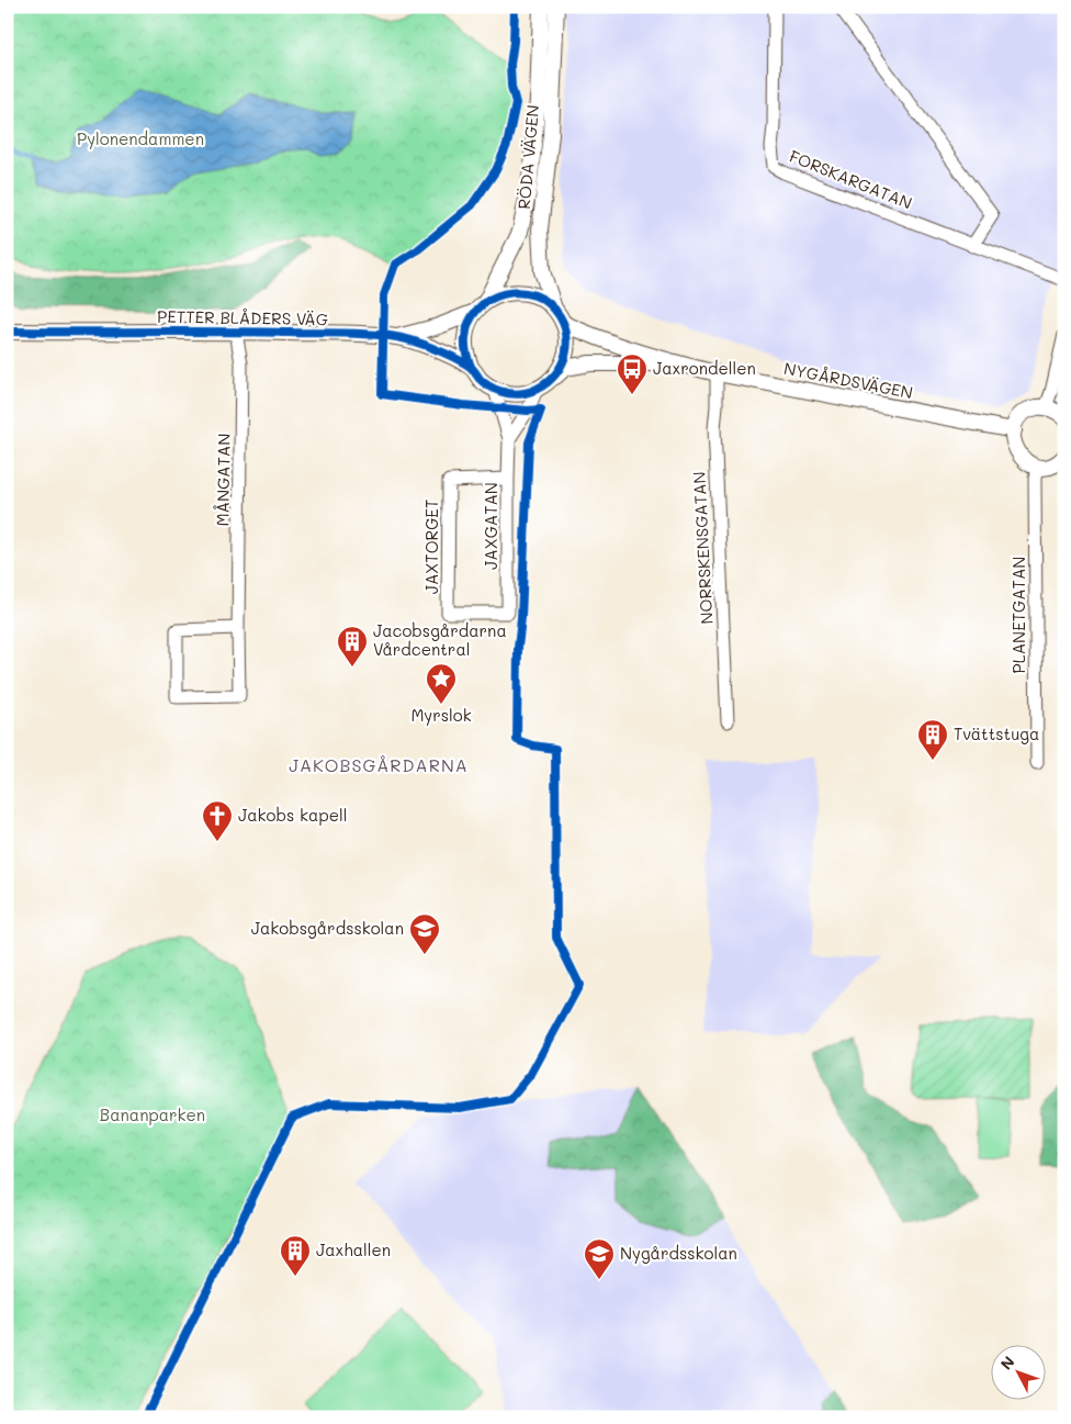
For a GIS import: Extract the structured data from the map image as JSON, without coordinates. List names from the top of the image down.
{
  "streets": {
    "street": [
      "RÖDA VÄGEN",
      "FORSKARGATAN",
      "PETTER BLÅDERS VÄG",
      "NYGÅRDSVÄGEN",
      "MÅNGATAN",
      "JAXGATAN",
      "JAXTORGET",
      "NORRSKENSGATAN",
      "PLANETGATAN"
    ]
  },
  "crossings": [
    ["RÖDA VÄGEN", "PETTER BLÅDERS VÄG"],
    ["RÖDA VÄGEN", "NYGÅRDSVÄGEN"],
    ["RÖDA VÄGEN", "JAXGATAN"],
    ["PETTER BLÅDERS VÄG", "NYGÅRDSVÄGEN"],
    ["PETTER BLÅDERS VÄG", "MÅNGATAN"],
    ["PETTER BLÅDERS VÄG", "JAXGATAN"],
    ["NYGÅRDSVÄGEN", "JAXGATAN"],
    ["NYGÅRDSVÄGEN", "NORRSKENSGATAN"],
    ["JAXGATAN", "JAXTORGET"]
  ],
  "districts": ["JAKOBSGÅRDARNA"],
  "parks": ["Pylonendammen", "Bananparken"],
  "places": {
    "bus stop": ["Jaxrondellen"],
    "building": ["Jacobsgårdarna Vårdcentral", "Tvättstuga", "Jaxhallen"],
    "place": ["Myrslok"],
    "church": ["Jakobs kapell"],
    "school or university": ["Jakobsgårdsskolan", "Nygårdsskolan"]
  },
  "north": "top left"
}
